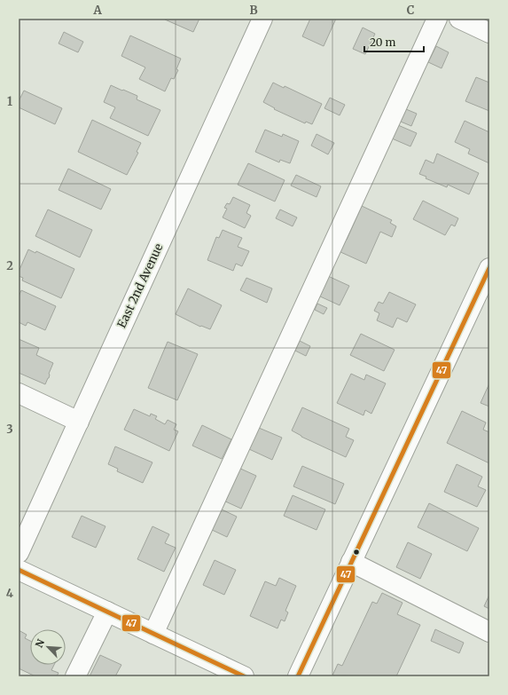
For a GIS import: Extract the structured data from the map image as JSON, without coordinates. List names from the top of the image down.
{
  "streets": {
    "street": ["East 2nd Avenue"]
  },
  "lines": ["transit line 47"],
  "scale_bar": "20 m",
  "north": "top left",
  "grid": {
    "columns": ["A", "B", "C"],
    "rows": [
      "1",
      "2",
      "3",
      "4"
    ]
  }
}
